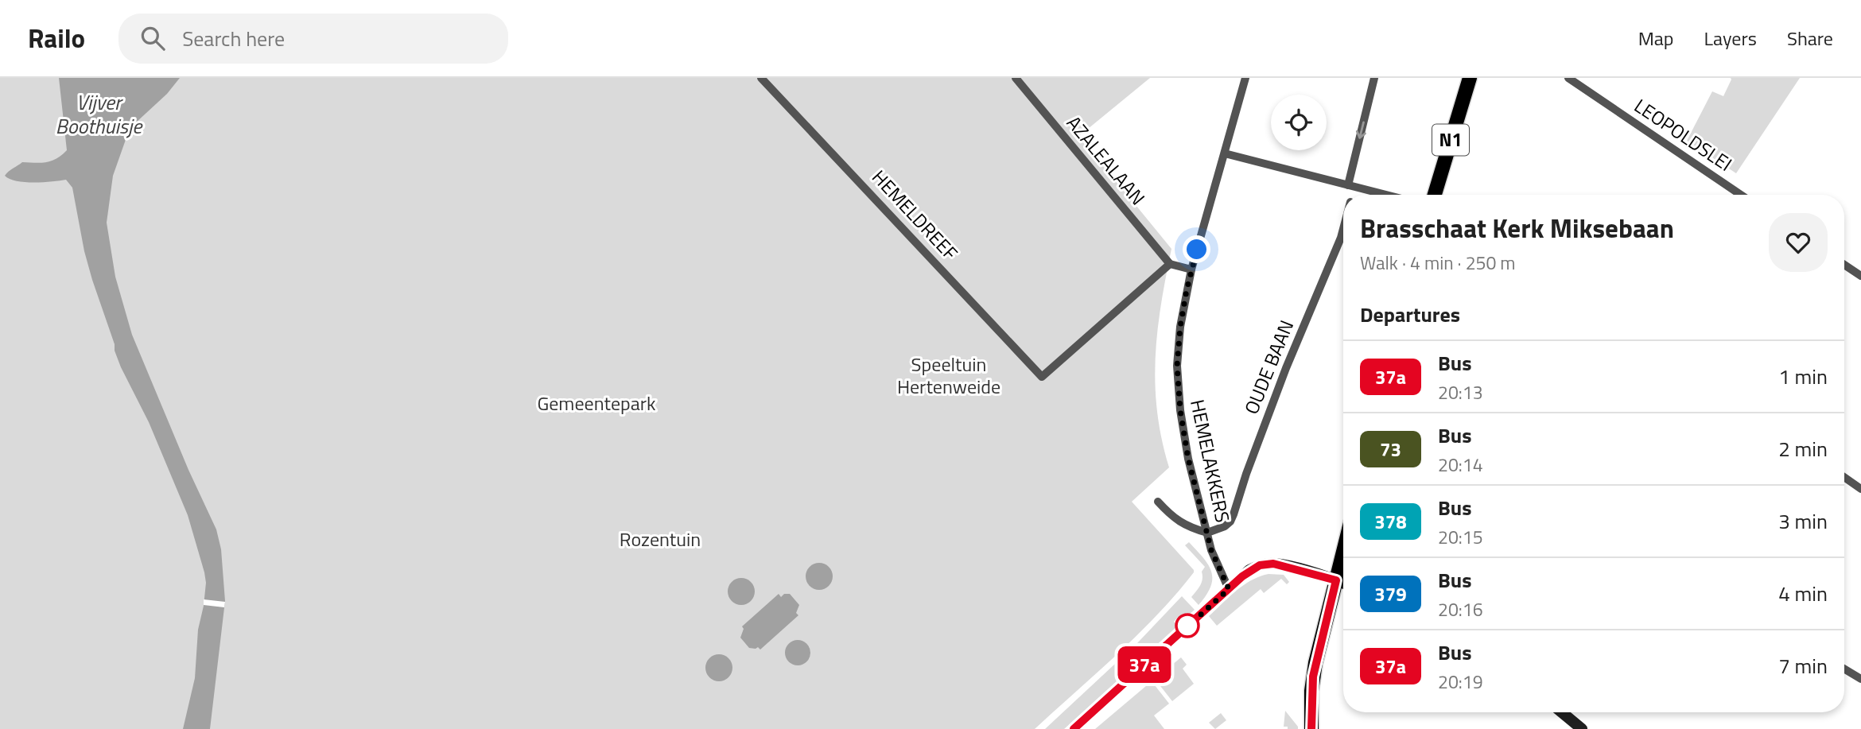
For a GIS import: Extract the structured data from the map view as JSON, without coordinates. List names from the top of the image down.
{
  "streets": {
    "main road": ["N1"],
    "street": [
      "LEOPOLDSLEI",
      "AZALEALAAN",
      "HEMELDREEF",
      "OUDE BAAN",
      "HEMELAKKERS"
    ]
  },
  "crossings": [
    ["AZALEALAAN", "HEMELDREEF"],
    ["OUDE BAAN", "HEMELAKKERS"]
  ],
  "water": ["Vijver Boothuisje"],
  "parks": ["Speeltuin Hertenweide", "Gemeentepark", "Rozentuin"],
  "lines": ["bus line 37a"],
  "page": {
    "header": "Railo",
    "search": "Search here",
    "nav": ["Map", "Layers", "Share"],
    "on_map": "37a",
    "heading": [
      ["Brasschaat Kerk Miksebaan", "Walk · 4 min · 250 m"],
      "Departures"
    ],
    "list": [
      {
        "mark": "37a",
        "name": "Bus",
        "note": "20:13",
        "value": "1 min"
      },
      {
        "mark": "73",
        "name": "Bus",
        "note": "20:14",
        "value": "2 min"
      },
      {
        "mark": "378",
        "name": "Bus",
        "note": "20:15",
        "value": "3 min"
      },
      {
        "mark": "379",
        "name": "Bus",
        "note": "20:16",
        "value": "4 min"
      },
      {
        "mark": "37a",
        "name": "Bus",
        "note": "20:19",
        "value": "7 min"
      }
    ]
  }
}
